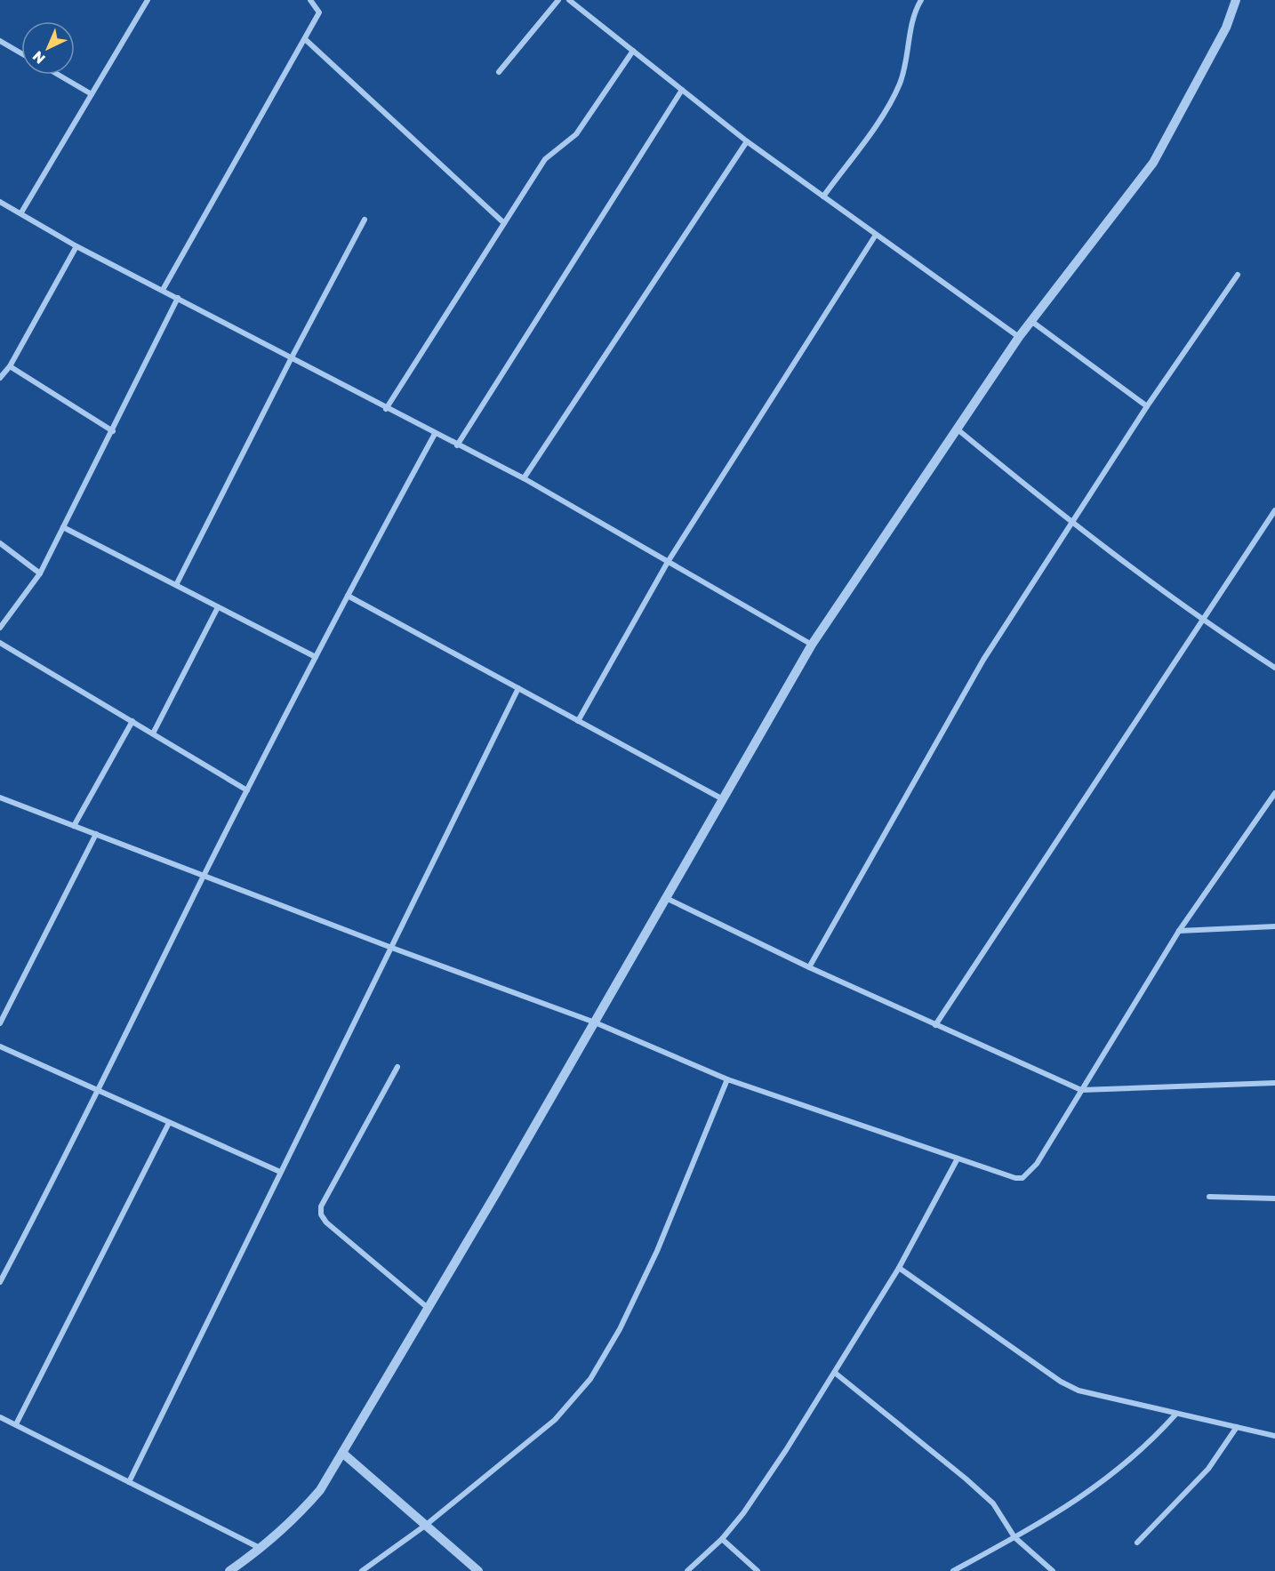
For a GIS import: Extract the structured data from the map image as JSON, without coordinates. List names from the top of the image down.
{
  "north": "bottom left"
}
